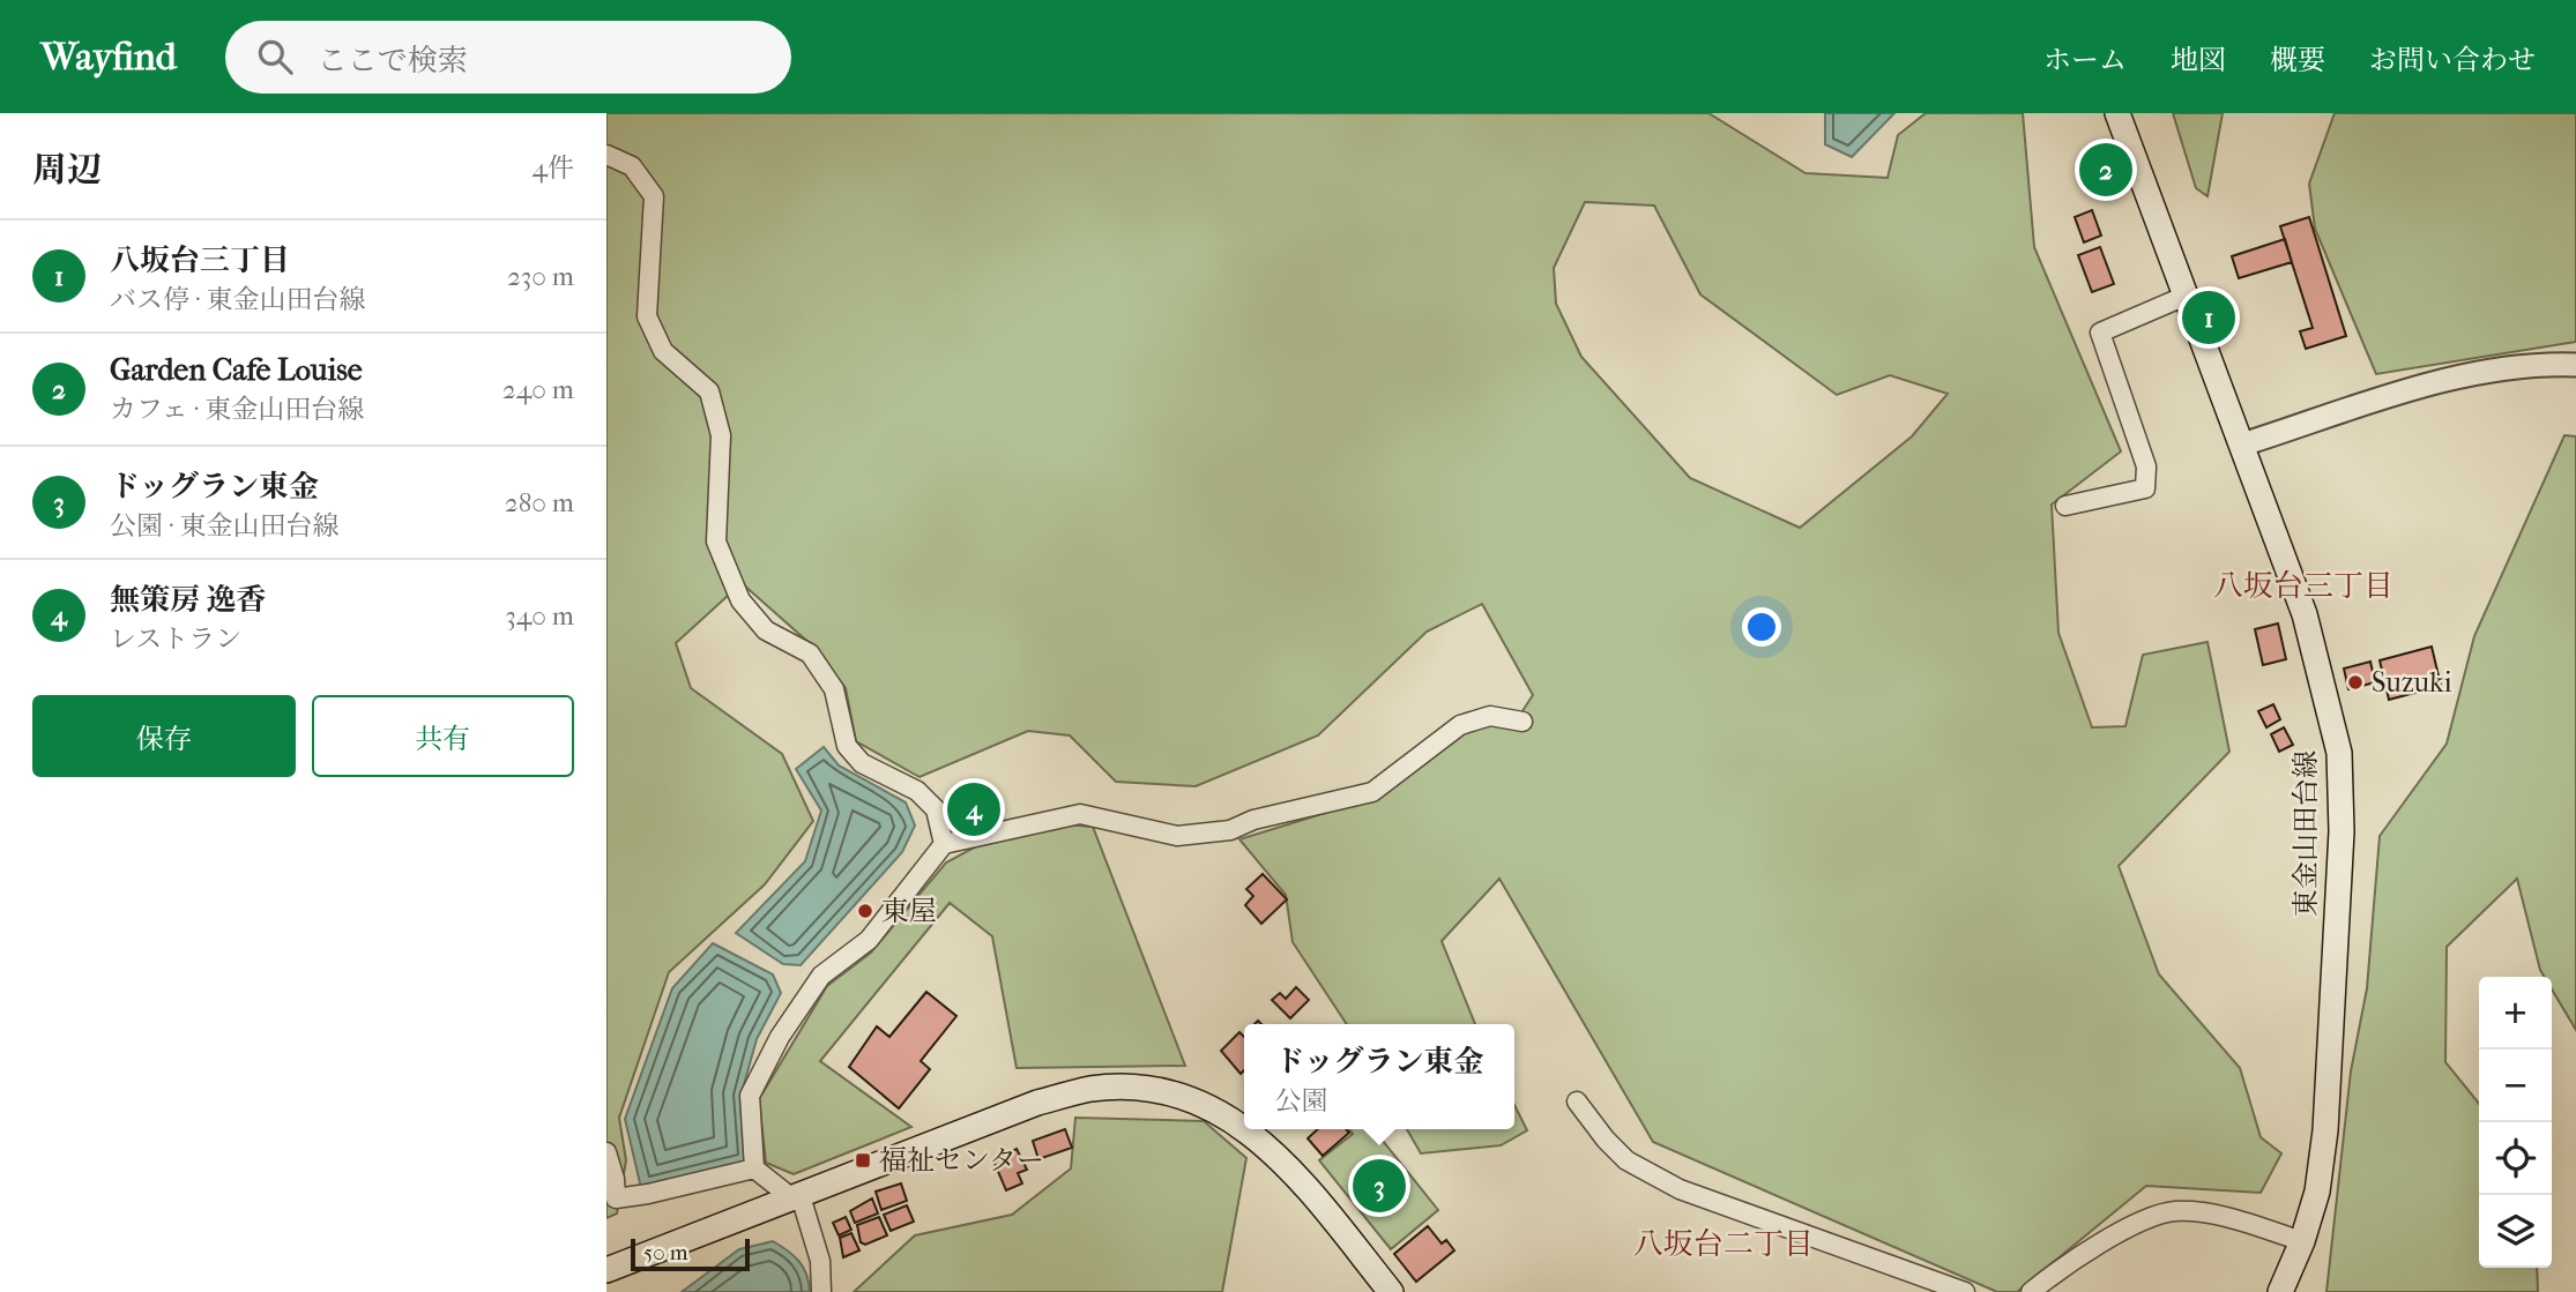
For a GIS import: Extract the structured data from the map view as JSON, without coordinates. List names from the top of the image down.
{
  "streets": {
    "main road": ["東金山田台線"]
  },
  "districts": ["八坂台三丁目", "八坂台二丁目"],
  "places": {
    "other": ["Suzuki", "東屋"],
    "transit": ["福祉センター"]
  },
  "scale_bar": "50 m",
  "page": {
    "header": "Wayfind",
    "search": "ここで検索",
    "nav": [
      "ホーム",
      "地図",
      "概要",
      "お問い合わせ"
    ],
    "heading": ["周辺", "4件"],
    "pins": [
      "2",
      "1",
      "4",
      "3"
    ],
    "list": [
      {
        "mark": "1",
        "name": "八坂台三丁目",
        "note": "バス停 · 東金山田台線",
        "value": "230 m"
      },
      {
        "mark": "2",
        "name": "Garden Cafe Louise",
        "note": "カフェ · 東金山田台線",
        "value": "240 m"
      },
      {
        "mark": "3",
        "name": "ドッグラン東金",
        "note": "公園 · 東金山田台線",
        "value": "280 m"
      },
      {
        "mark": "4",
        "name": "無策房 逸香",
        "note": "レストラン",
        "value": "340 m"
      }
    ],
    "buttons": ["保存", "共有"],
    "map_buttons": ["+", "−"],
    "popup": ["ドッグラン東金", "公園"],
    "scale": "50 m"
  }
}
